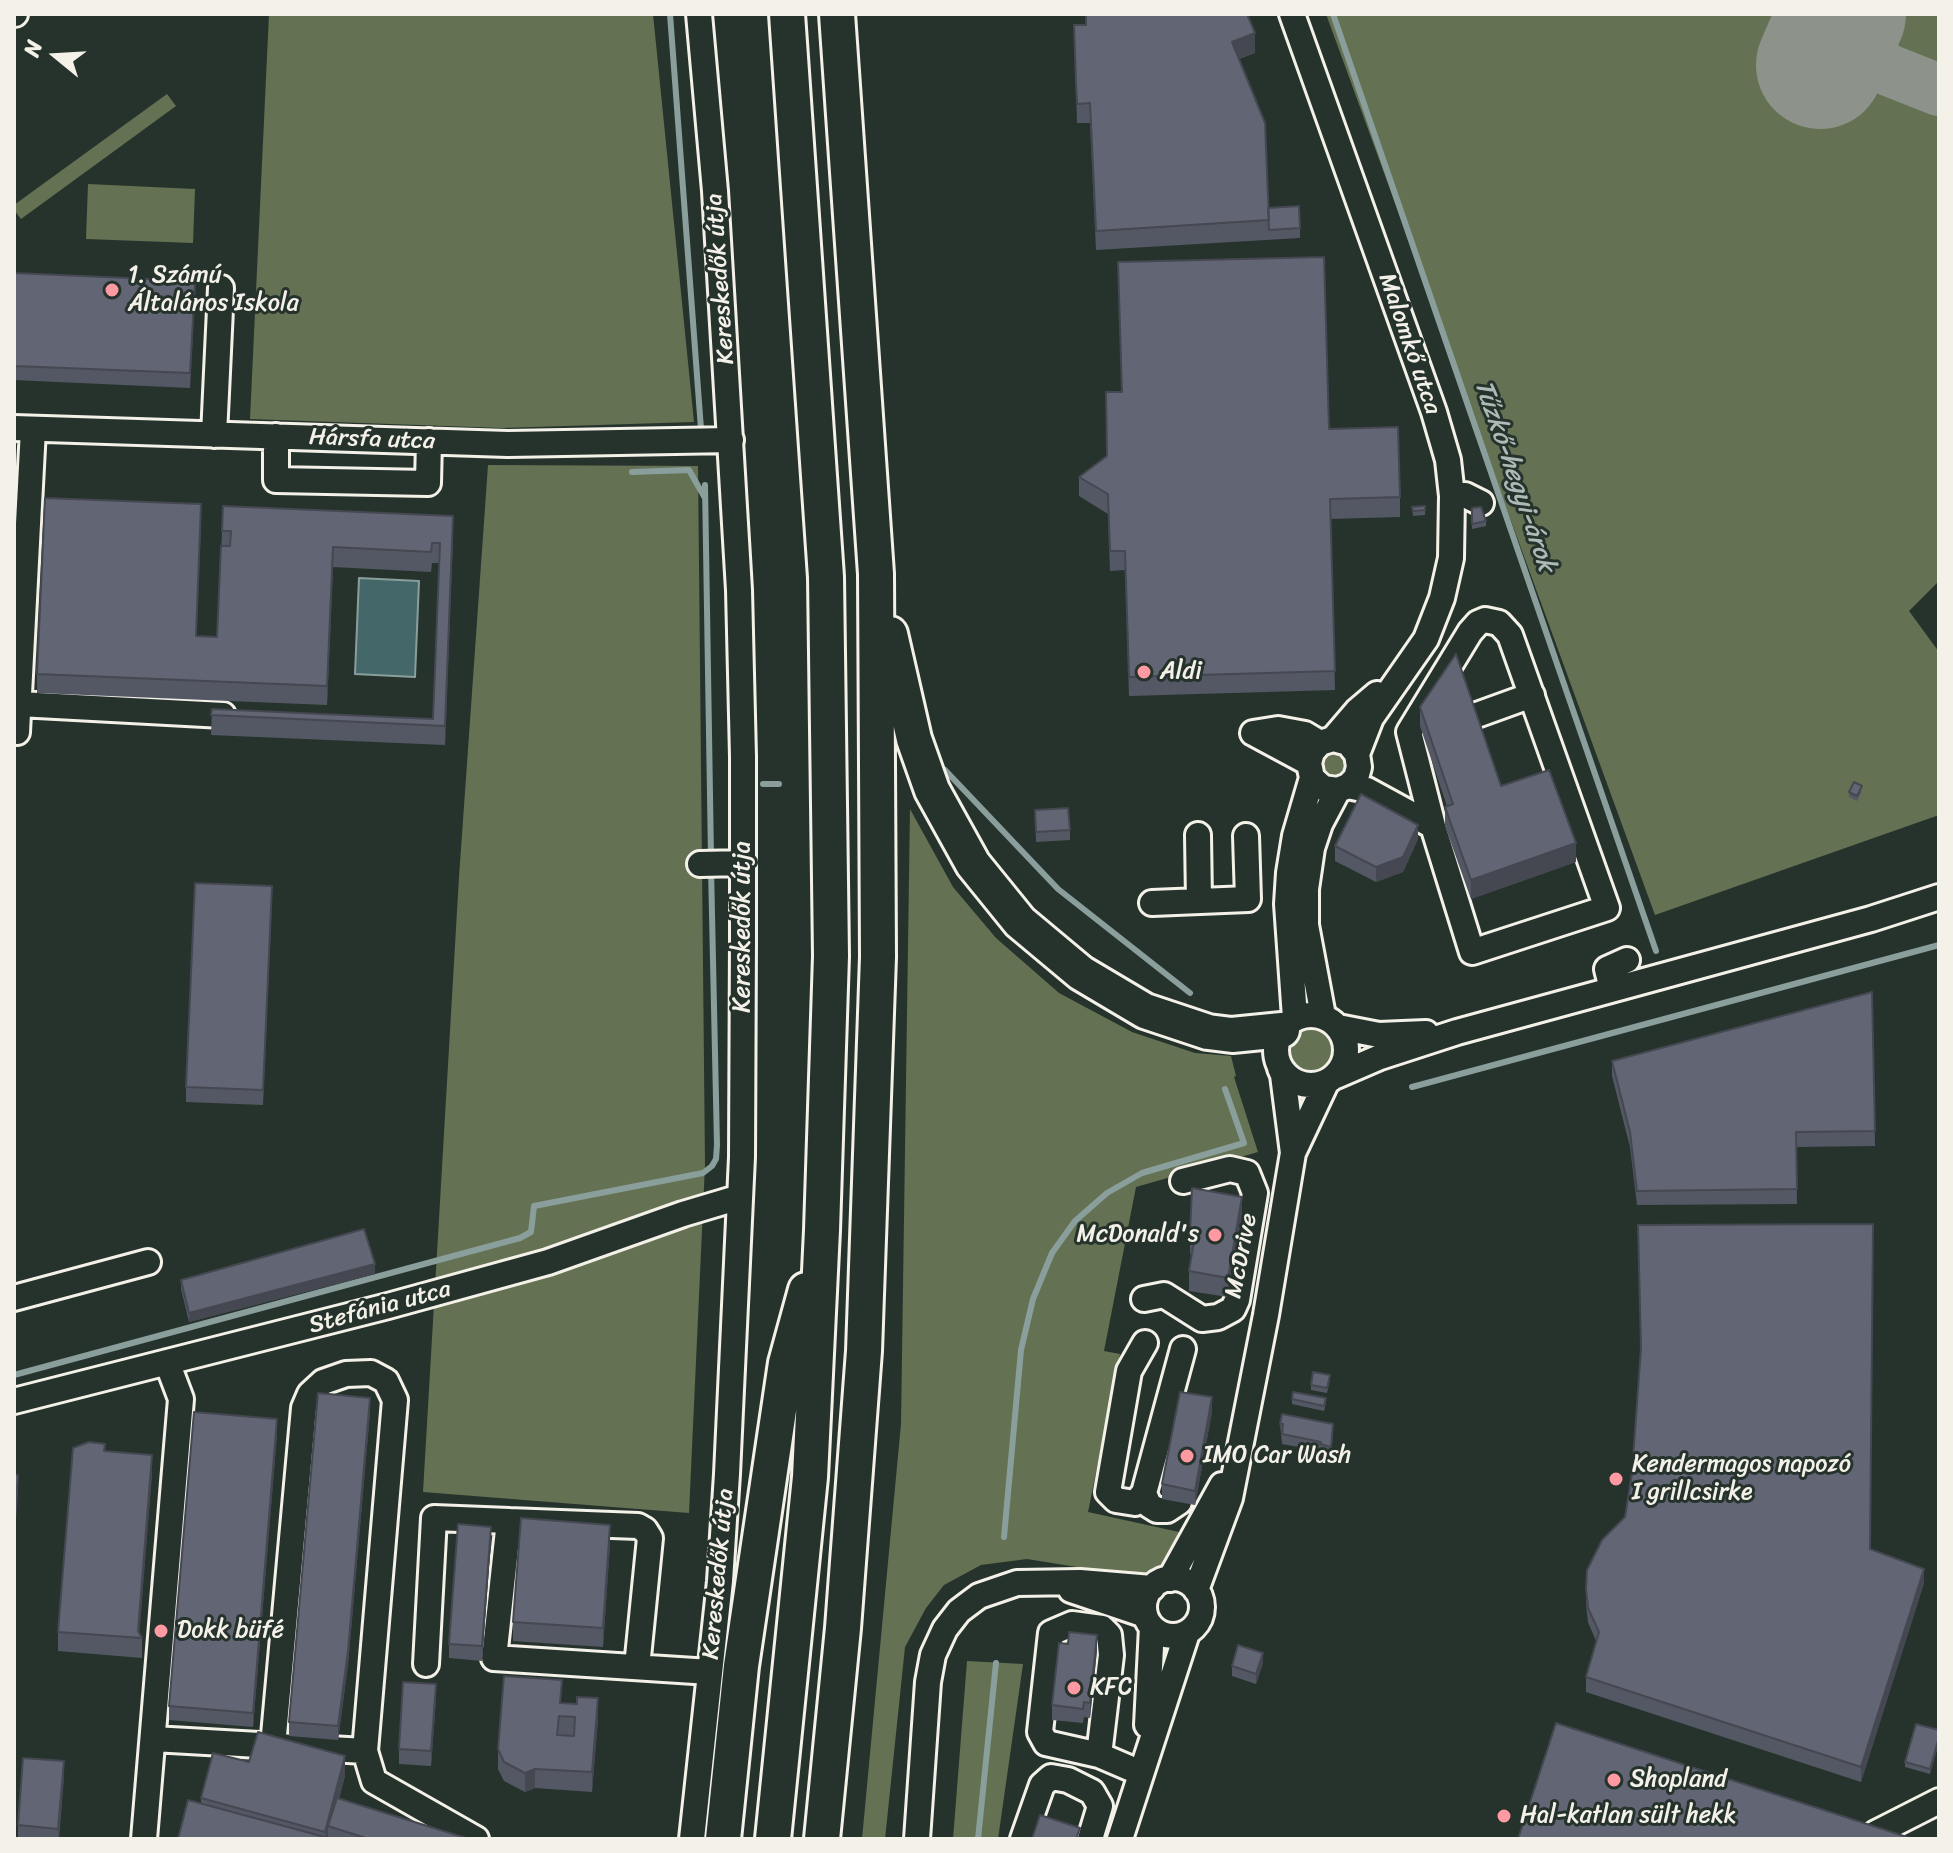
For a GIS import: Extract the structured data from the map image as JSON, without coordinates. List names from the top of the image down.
{
  "streets": {
    "street": [
      "Kereskedők útja",
      "Malomkő utca",
      "Hársfa utca",
      "McDrive",
      "Stefánia utca"
    ]
  },
  "crossings": [
    ["Kereskedők útja", "Hársfa utca"],
    ["Kereskedők útja", "Stefánia utca"]
  ],
  "water": ["Tűzkő-hegyi-árok"],
  "places": [
    "1. Számú Általános Iskola",
    "Aldi",
    "McDonald's",
    "IMO Car Wash",
    "Kendermagos napozó I grillcsirke",
    "Dokk büfé",
    "KFC",
    "Shopland",
    "Hal-katlan sült hekk"
  ],
  "north": "left"
}
